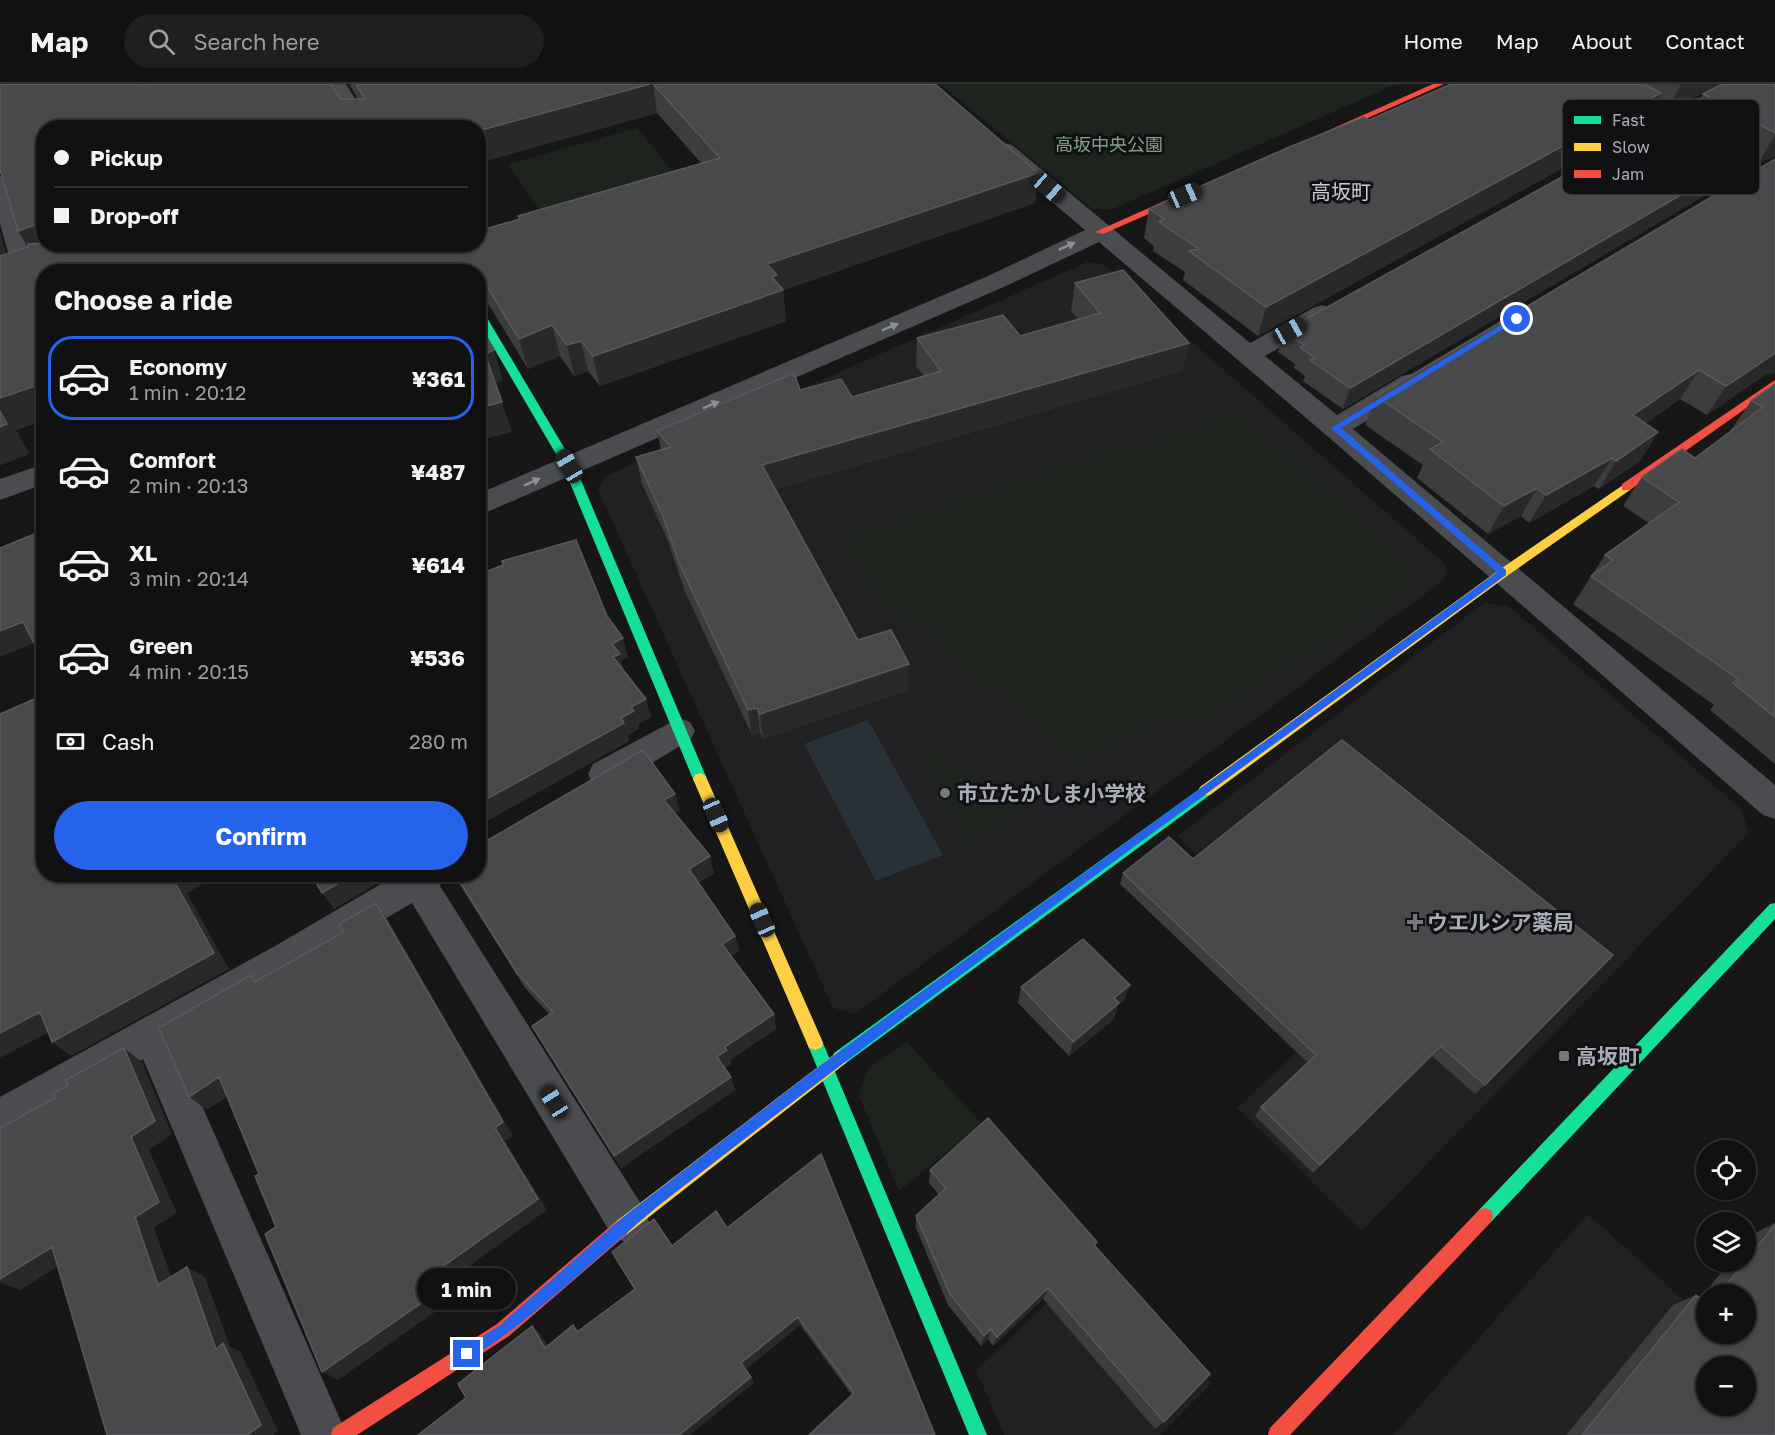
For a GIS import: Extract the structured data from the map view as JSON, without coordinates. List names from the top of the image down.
{
  "districts": ["高坂町"],
  "parks": ["高坂中央公園"],
  "places": {
    "other": ["市立たかしま小学校"],
    "health": ["ウエルシア薬局"],
    "transit": ["高坂町"]
  },
  "legend": ["Fast", "Slow", "Jam"],
  "page": {
    "header": "Map",
    "search": "Search here",
    "nav": [
      "Home",
      "Map",
      "About",
      "Contact"
    ],
    "banner": ["Pickup", "Drop-off"],
    "heading": "Choose a ride",
    "list": [
      {
        "name": "Economy",
        "note": "1 min · 20:12",
        "value": "¥361"
      },
      {
        "name": "Comfort",
        "note": "2 min · 20:13",
        "value": "¥487"
      },
      {
        "name": "XL",
        "note": "3 min · 20:14",
        "value": "¥614"
      },
      {
        "name": "Green",
        "note": "4 min · 20:15",
        "value": "¥536"
      }
    ],
    "pay": ["Cash", "280 m"],
    "buttons": "Confirm",
    "map_buttons": ["+", "−"],
    "bubble": "1 min"
  }
}
